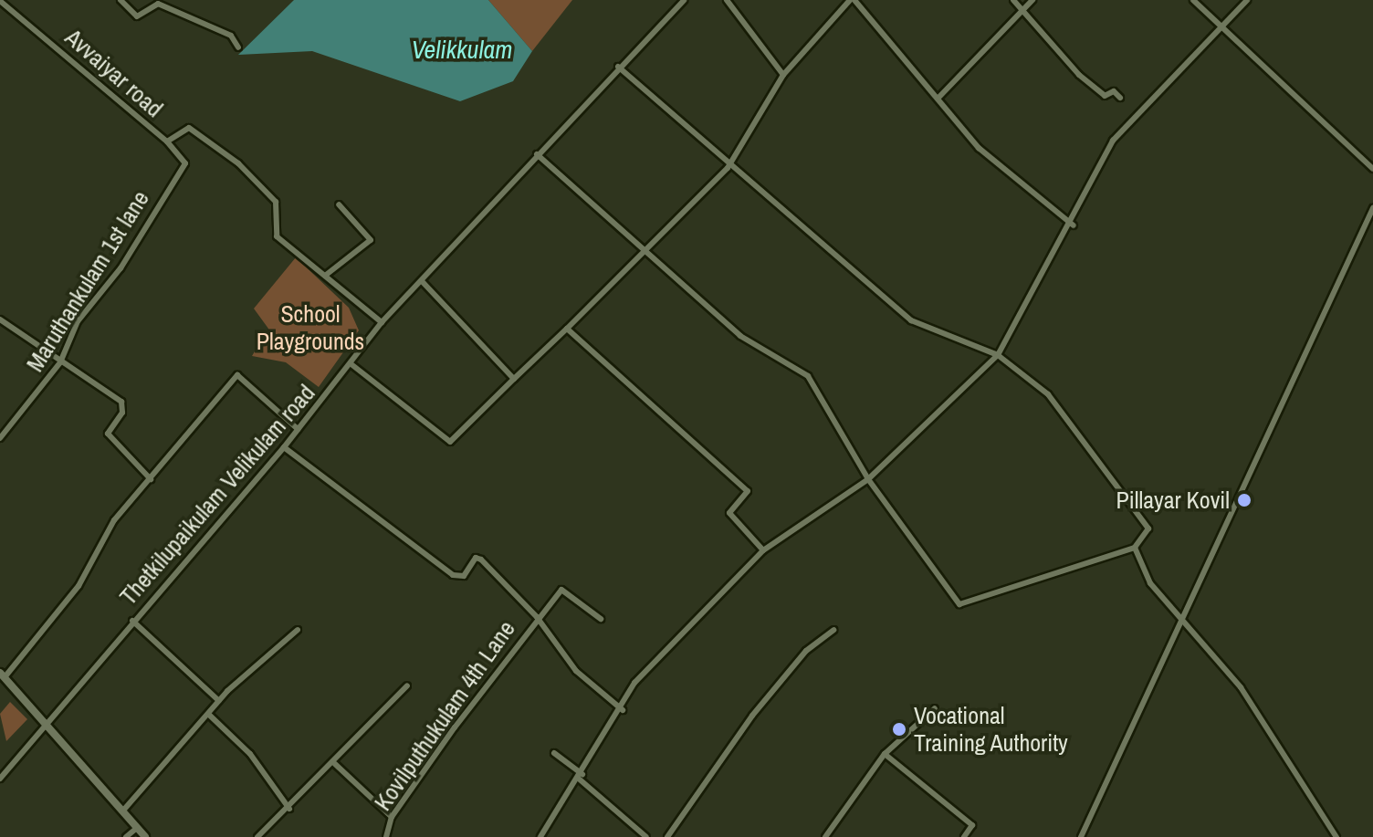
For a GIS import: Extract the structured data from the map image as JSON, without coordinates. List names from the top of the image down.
{
  "streets": {
    "street": [
      "Avvaiyar road",
      "Maruthankulam 1st lane",
      "Thetkilupaikulam Velikulam road",
      "Kovilputhukulam 4th Lane"
    ]
  },
  "crossings": [
    ["Avvaiyar road", "Maruthankulam 1st lane"],
    ["Avvaiyar road", "Thetkilupaikulam Velikulam road"]
  ],
  "water": ["Velikkulam"],
  "parks": ["School Playgrounds"],
  "places": ["Pillayar Kovil", "Vocational Training Authority"]
}
